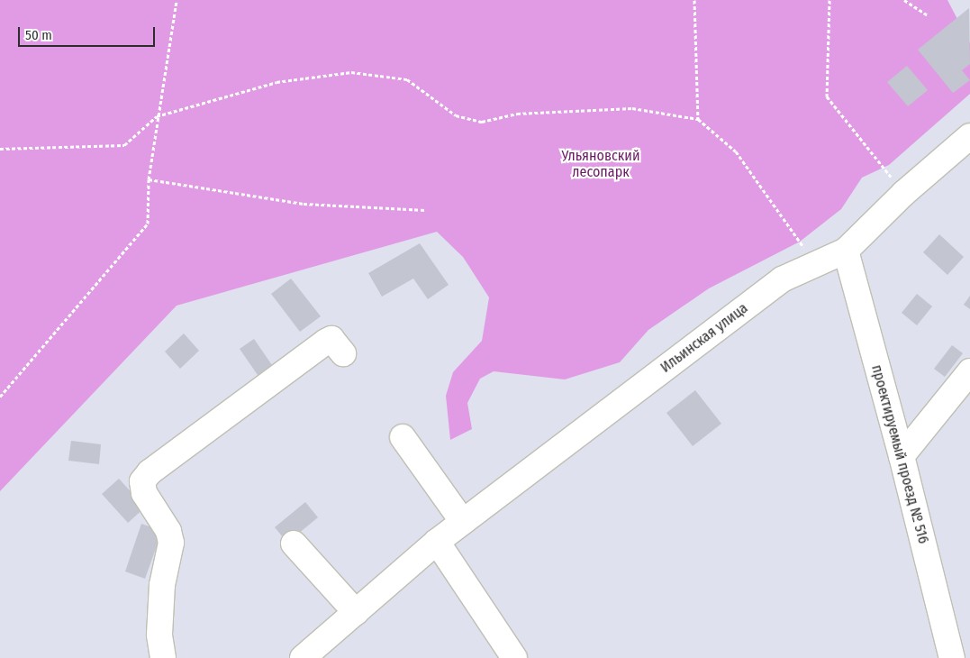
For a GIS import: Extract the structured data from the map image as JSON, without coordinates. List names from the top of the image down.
{
  "streets": {
    "street": ["Ильинская улица", "проектируемый проезд № 516"]
  },
  "crossings": [
    ["Ильинская улица", "проектируемый проезд № 516"]
  ],
  "parks": ["Ульяновский лесопарк"],
  "scale_bar": "50 m"
}
